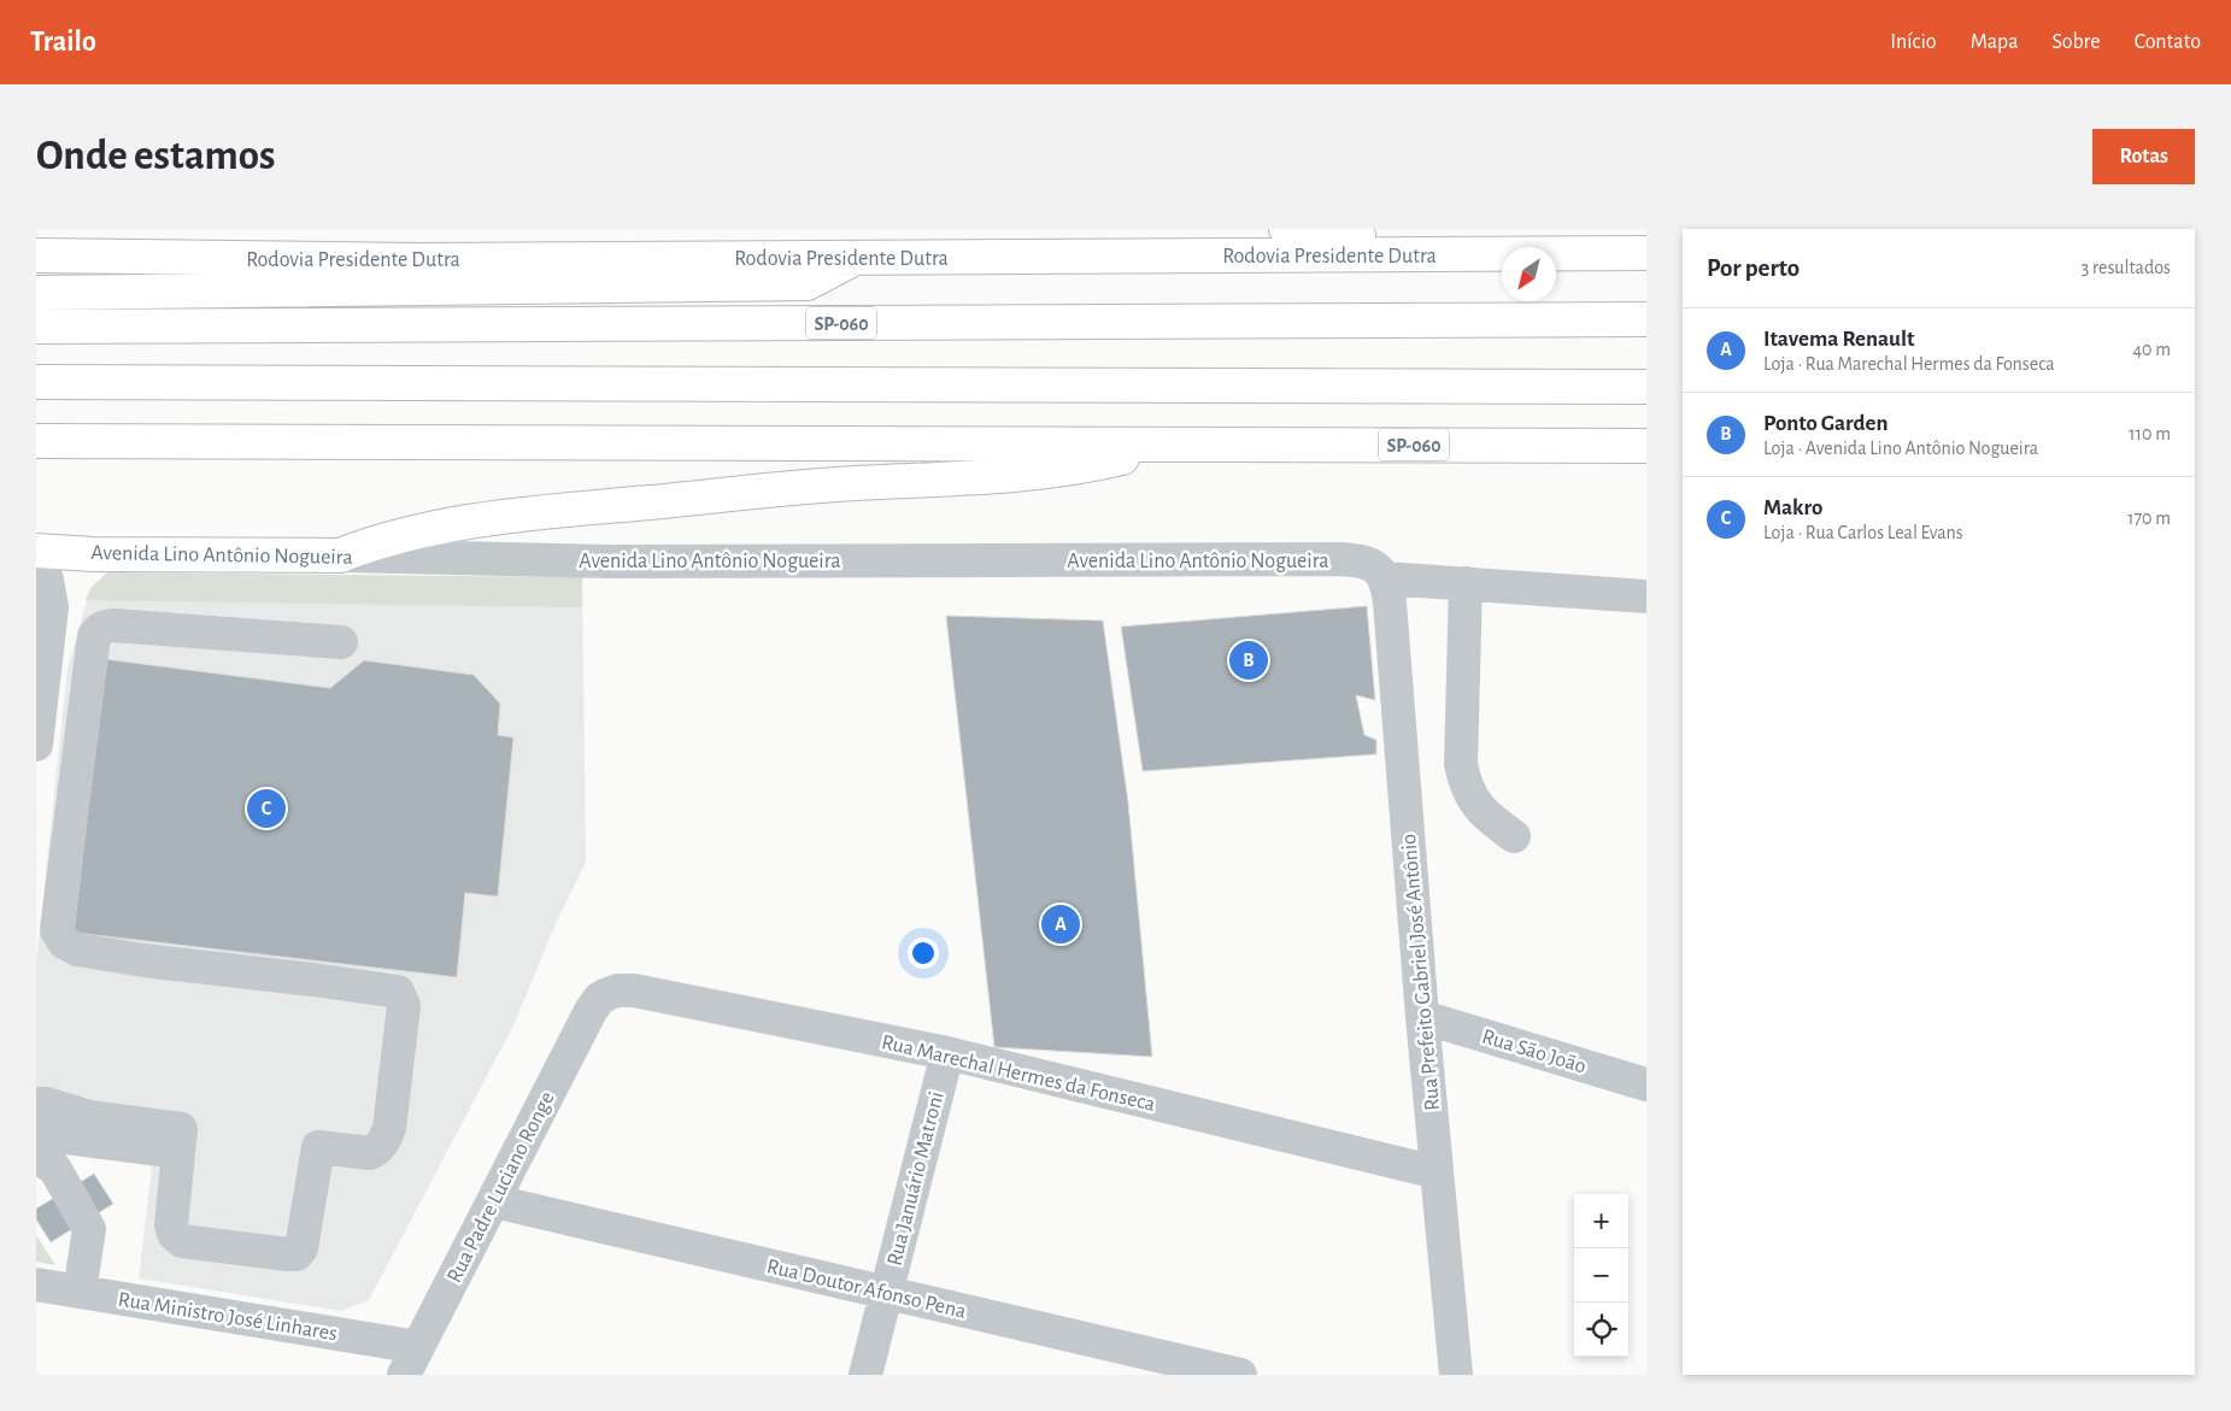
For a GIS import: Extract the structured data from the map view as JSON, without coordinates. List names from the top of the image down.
{
  "streets": {
    "main road": ["Rodovia Presidente Dutra", "SP-060", "Avenida Lino Antônio Nogueira"],
    "street": [
      "Rua Prefeito Gabriel José Antônio",
      "Rua São João",
      "Rua Marechal Hermes da Fonseca",
      "Rua Januário Matroni",
      "Rua Padre Luciano Ronge",
      "Rua Doutor Afonso Pena",
      "Rua Ministro José Linhares"
    ]
  },
  "crossings": [
    ["Avenida Lino Antônio Nogueira", "Rua Prefeito Gabriel José Antônio"],
    ["Rua Prefeito Gabriel José Antônio", "Rua São João"],
    ["Rua Prefeito Gabriel José Antônio", "Rua Marechal Hermes da Fonseca"],
    ["Rua Marechal Hermes da Fonseca", "Rua Januário Matroni"],
    ["Rua Marechal Hermes da Fonseca", "Rua Padre Luciano Ronge"],
    ["Rua Januário Matroni", "Rua Doutor Afonso Pena"],
    ["Rua Padre Luciano Ronge", "Rua Doutor Afonso Pena"],
    ["Rua Padre Luciano Ronge", "Rua Ministro José Linhares"]
  ],
  "north": "bottom left",
  "page": {
    "header": "Trailo",
    "nav": [
      "Início",
      "Mapa",
      "Sobre",
      "Contato"
    ],
    "buttons": "Rotas",
    "title": "Onde estamos",
    "heading": ["Por perto", "3 resultados"],
    "list": [
      {
        "mark": "A",
        "name": "Itavema Renault",
        "note": "Loja · Rua Marechal Hermes da Fonseca",
        "value": "40 m"
      },
      {
        "mark": "B",
        "name": "Ponto Garden",
        "note": "Loja · Avenida Lino Antônio Nogueira",
        "value": "110 m"
      },
      {
        "mark": "C",
        "name": "Makro",
        "note": "Loja · Rua Carlos Leal Evans",
        "value": "170 m"
      }
    ],
    "pins": ["B", "C", "A"],
    "map_buttons": ["+", "−"]
  }
}
